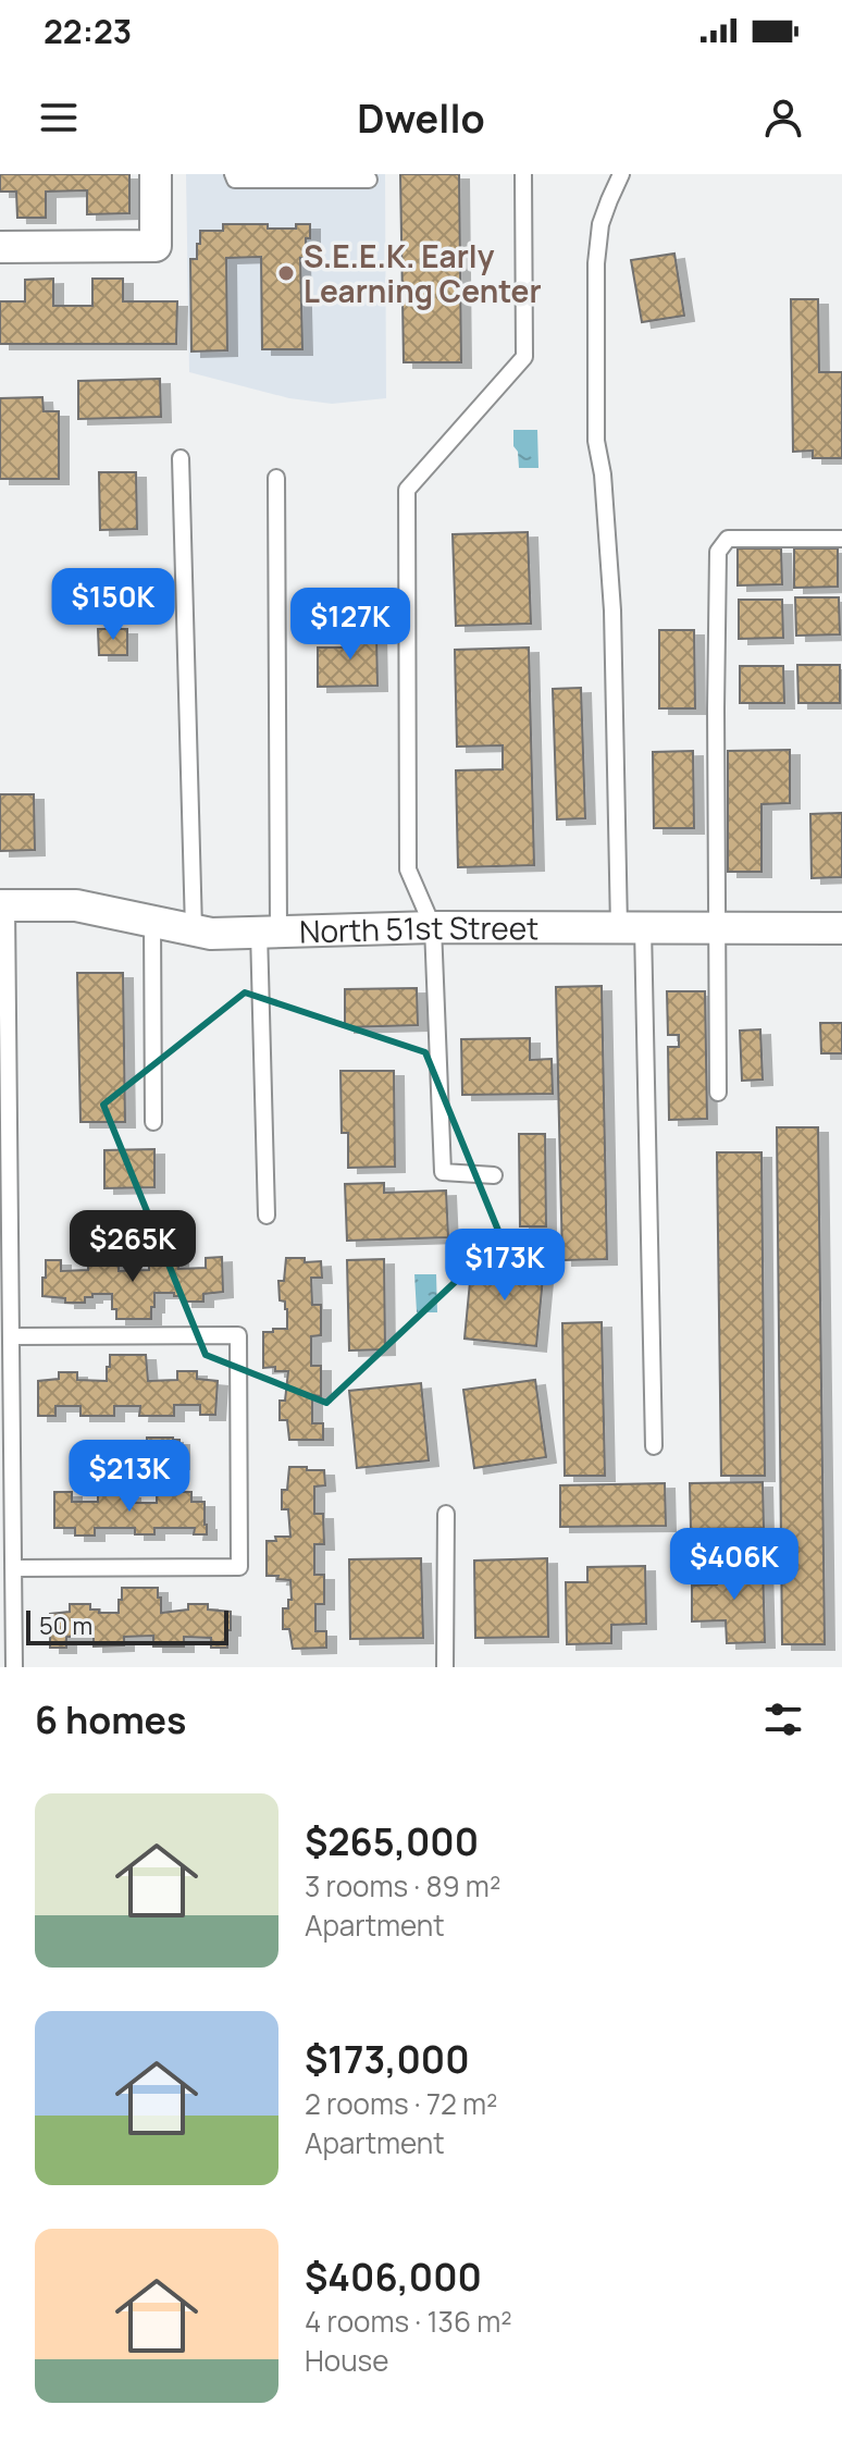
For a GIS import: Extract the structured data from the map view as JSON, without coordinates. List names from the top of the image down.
{
  "streets": {
    "street": ["North 51st Street"]
  },
  "places": ["S.E.E.K. Early Learning Center"],
  "scale_bar": "50 m",
  "page": {
    "status": "22:23",
    "header": "Dwello",
    "price": [
      "$150K",
      "$127K",
      "$265K",
      "$173K",
      "$213K",
      "$406K"
    ],
    "scale": "50 m",
    "heading": "6 homes",
    "list": [
      {
        "name": "$265,000",
        "note": "3 rooms · 89 m² · Apartment"
      },
      {
        "name": "$173,000",
        "note": "2 rooms · 72 m² · Apartment"
      },
      {
        "name": "$406,000",
        "note": "4 rooms · 136 m² · House"
      }
    ]
  }
}
